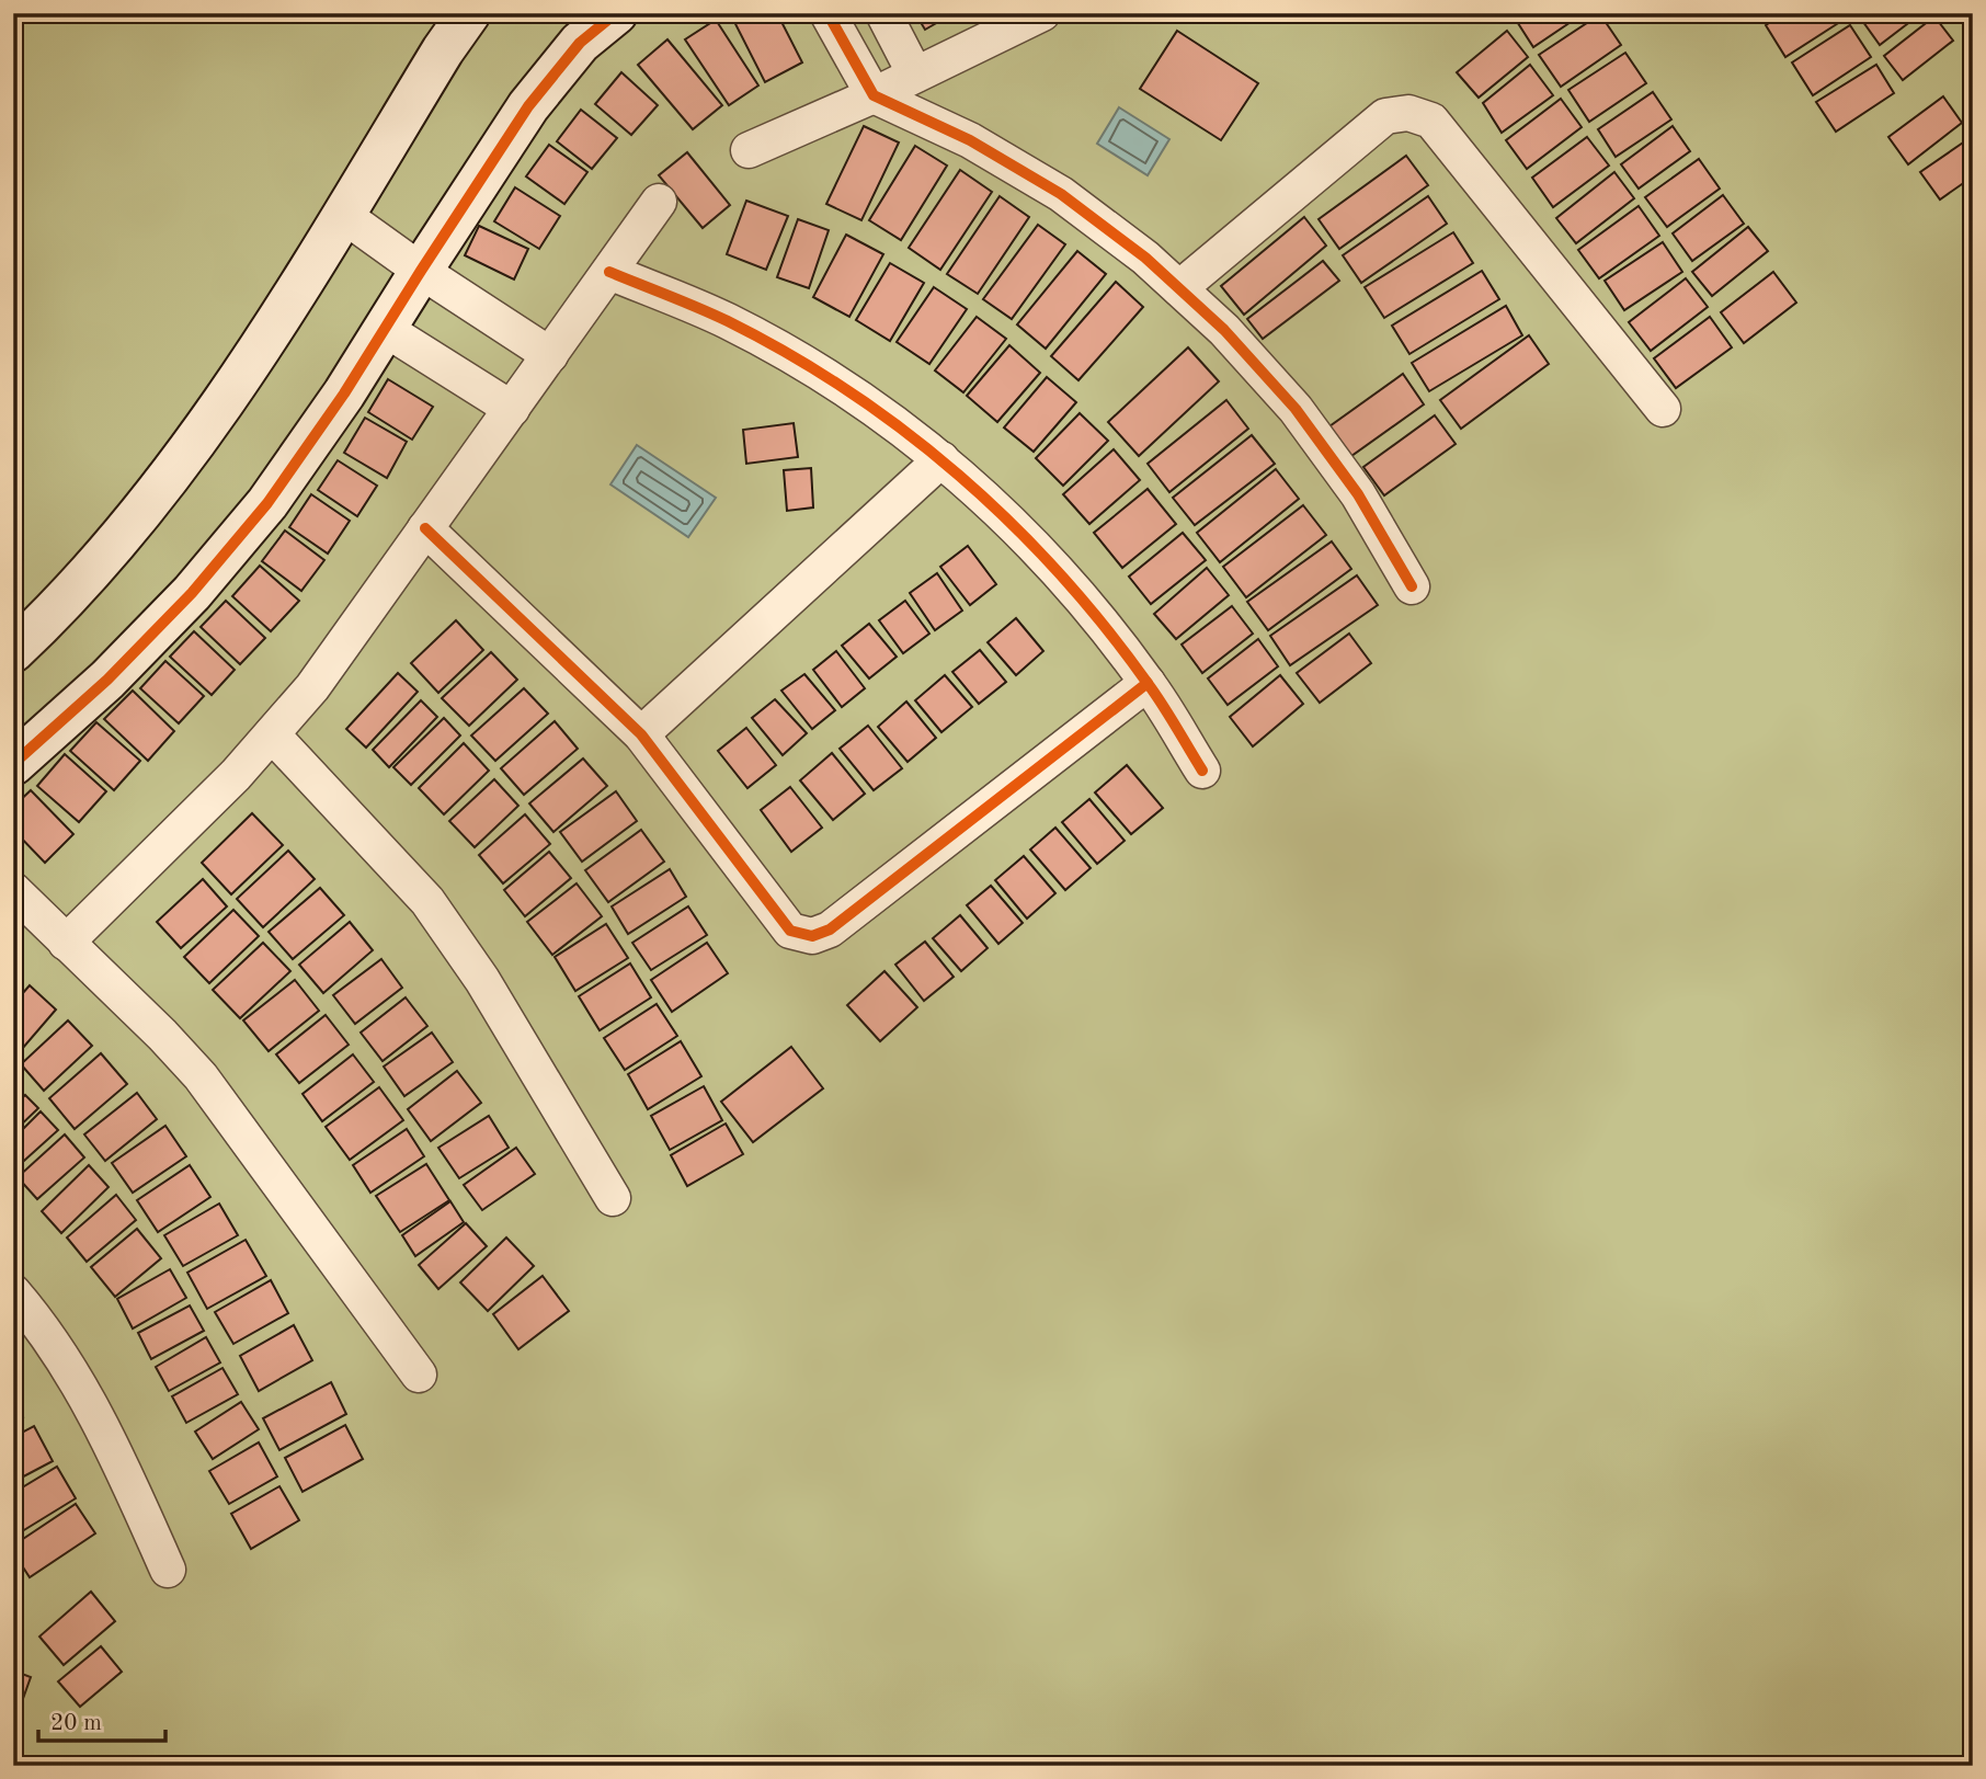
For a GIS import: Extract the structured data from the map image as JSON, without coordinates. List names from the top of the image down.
{
  "scale_bar": "20 m"
}
